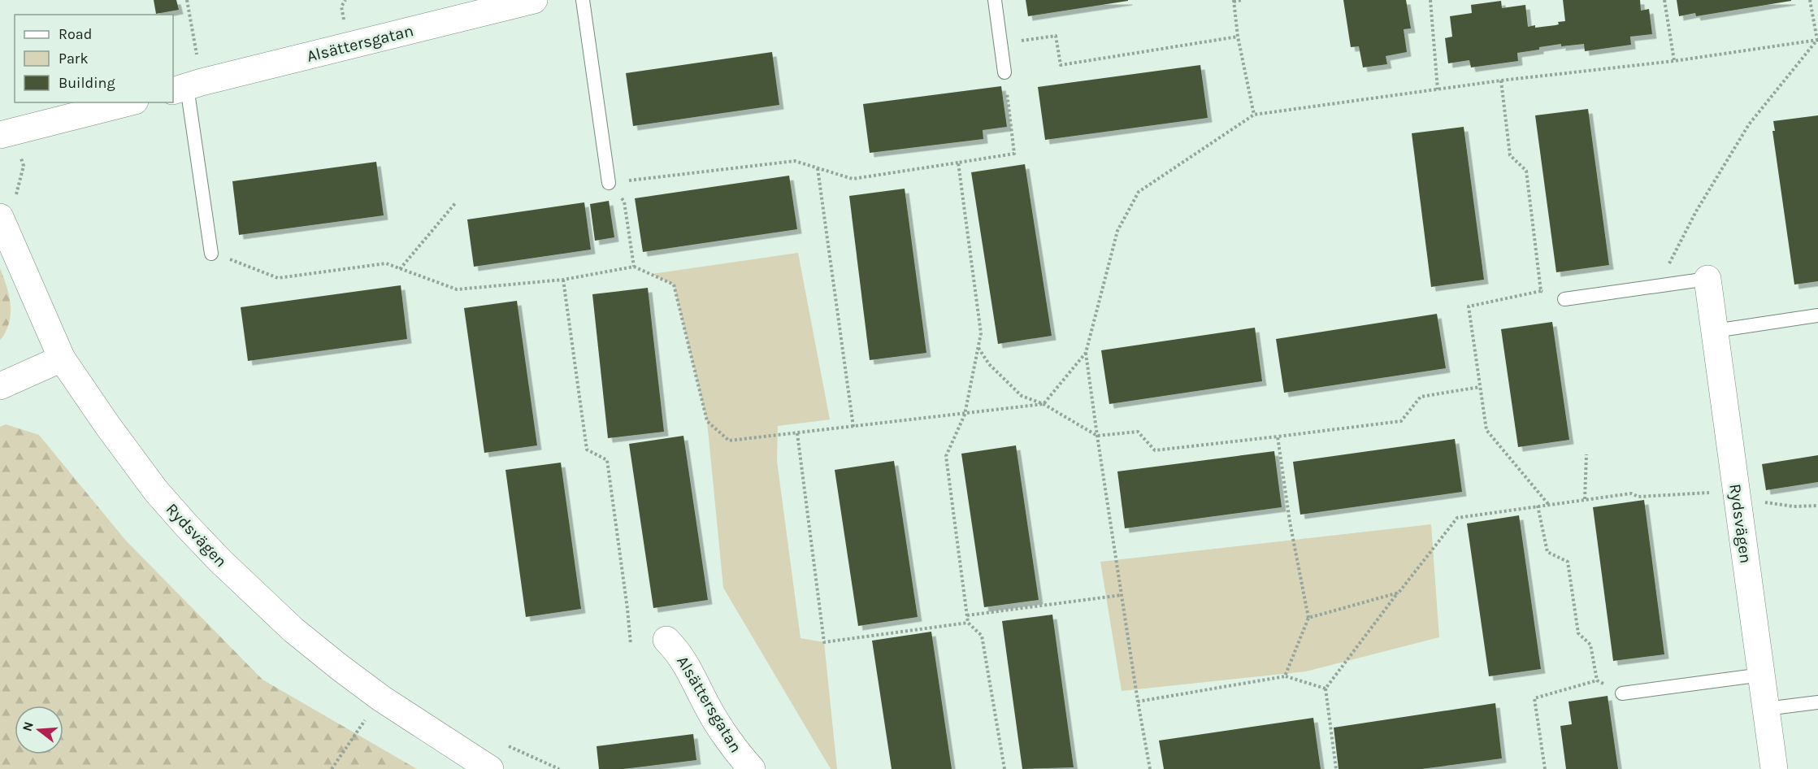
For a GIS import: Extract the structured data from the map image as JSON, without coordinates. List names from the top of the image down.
{
  "streets": {
    "street": ["Alsättersgatan", "Rydsvägen"]
  },
  "legend": ["Road", "Park", "Building"],
  "north": "left"
}
